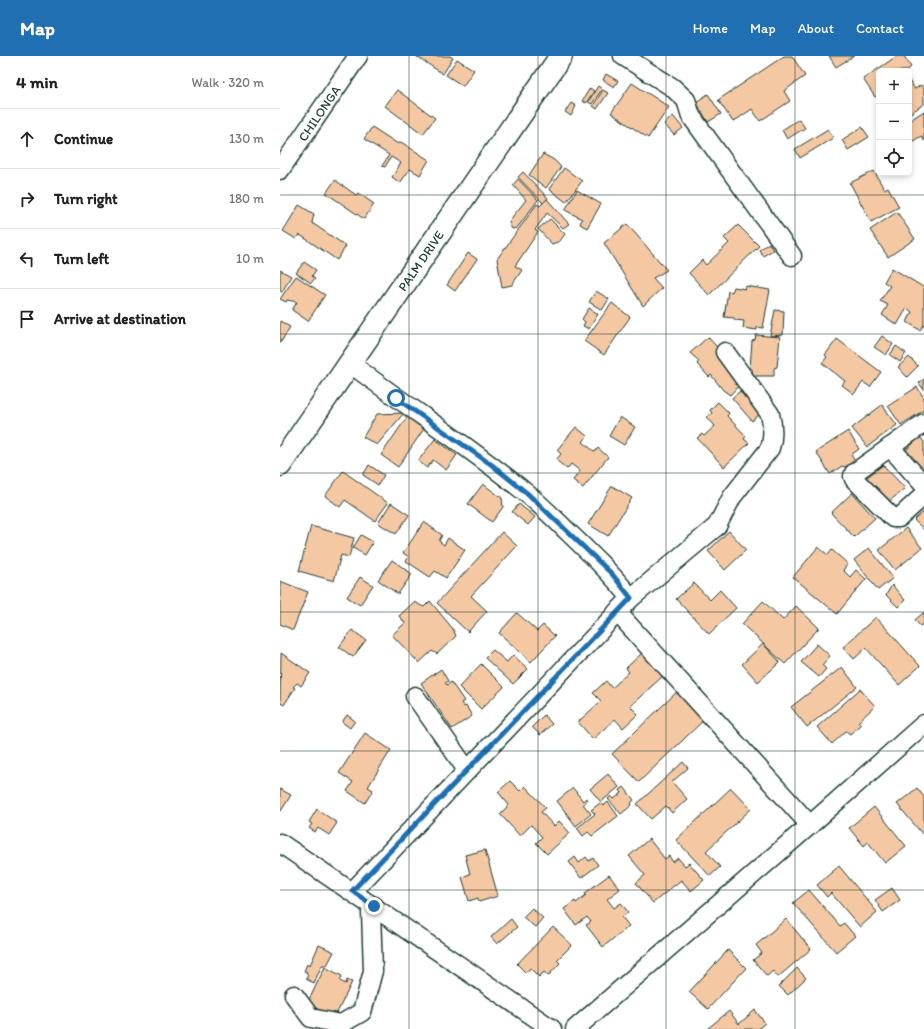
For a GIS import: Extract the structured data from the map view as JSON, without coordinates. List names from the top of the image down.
{
  "streets": {
    "street": ["CHILONGA", "PALM DRIVE"]
  },
  "page": {
    "header": "Map",
    "nav": [
      "Home",
      "Map",
      "About",
      "Contact"
    ],
    "heading": ["4 min", "Walk · 320 m"],
    "map_buttons": ["+", "−"],
    "list": [
      ["Continue", "130 m"],
      ["Turn right", "180 m"],
      ["Turn left", "10 m"],
      "Arrive at destination"
    ]
  }
}
